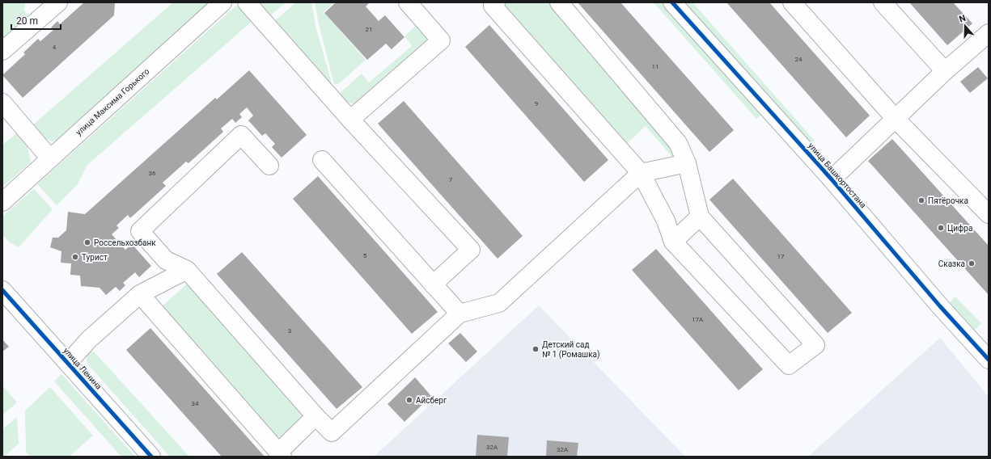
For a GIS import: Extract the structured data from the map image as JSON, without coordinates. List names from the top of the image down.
{
  "streets": {
    "street": ["улица Максима Горького", "улица Башкортостана", "улица Ленина"]
  },
  "places": [
    "Пятёрочка",
    "Цифра",
    "Россельхозбанк",
    "Турист",
    "Сказка",
    "Детский сад № 1 (Ромашка)",
    "Айсберг"
  ],
  "house_numbers": [
    "21",
    "4",
    "24",
    "11",
    "9",
    "36",
    "7",
    "5",
    "17",
    "17А",
    "3",
    "34",
    "32А",
    "32А"
  ],
  "scale_bar": "20 m",
  "north": "top"
}
